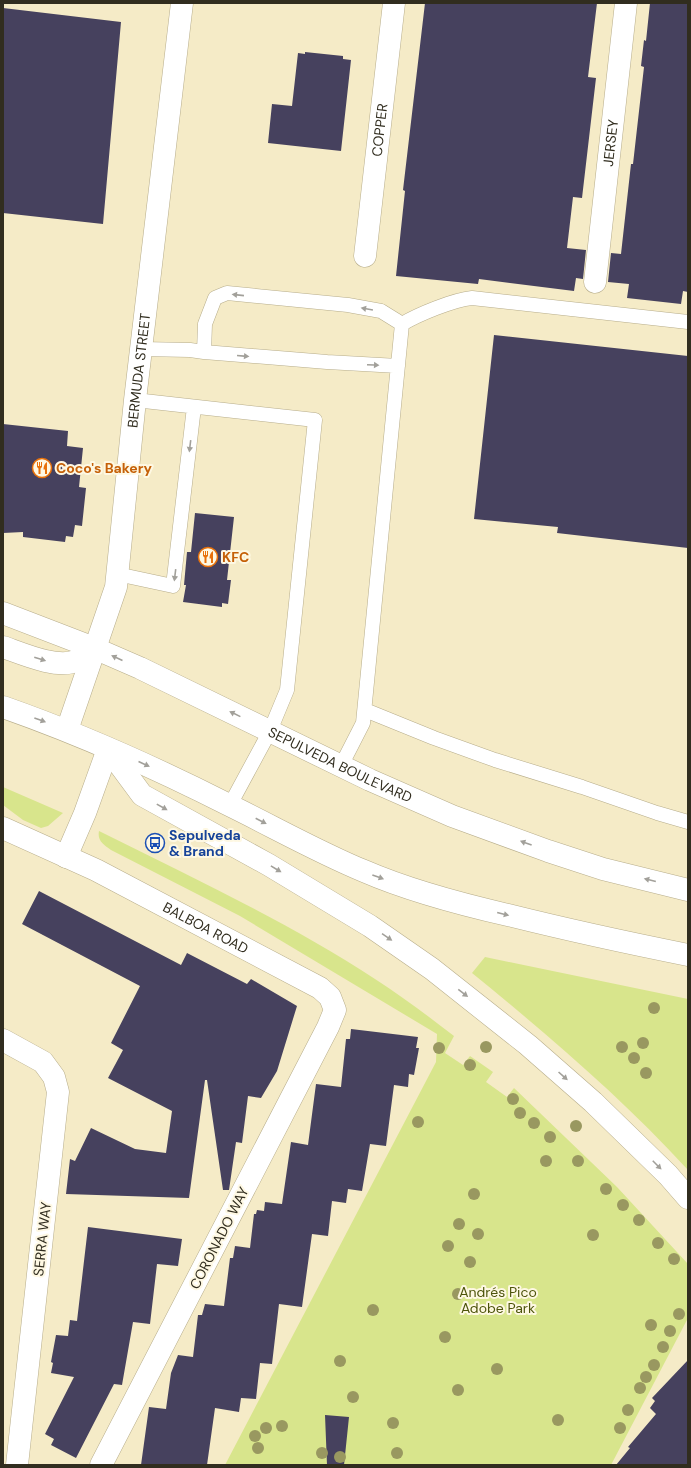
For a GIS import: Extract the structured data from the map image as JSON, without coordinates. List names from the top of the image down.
{
  "streets": {
    "street": [
      "COPPER",
      "JERSEY",
      "BERMUDA STREET",
      "SEPULVEDA BOULEVARD",
      "BALBOA ROAD",
      "CORONADO WAY",
      "SERRA WAY"
    ]
  },
  "crossings": [
    ["BERMUDA STREET", "SEPULVEDA BOULEVARD"],
    ["BALBOA ROAD", "CORONADO WAY"]
  ],
  "parks": ["Andrés Pico Adobe Park"],
  "places": {
    "restaurant": ["Coco's Bakery", "KFC"],
    "bus stop": ["Sepulveda & Brand"]
  }
}
